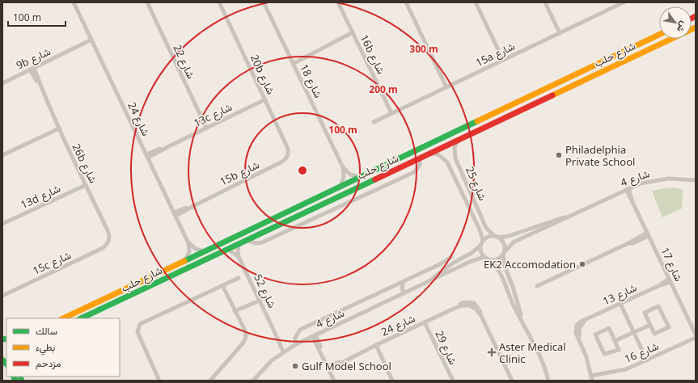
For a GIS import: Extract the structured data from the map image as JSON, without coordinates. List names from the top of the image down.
{
  "streets": {
    "street": [
      "16b شارع",
      "15a شارع",
      "شارع حلب",
      "9b شارع",
      "شارع 22",
      "20b شارع",
      "شارع 18",
      "13c شارع",
      "شارع 24",
      "26b شارع",
      "15b شارع",
      "شارع 4",
      "شارع 25",
      "13d شارع",
      "15c شارع",
      "شارع 17",
      "شارع 52",
      "شارع 13",
      "شارع 29",
      "شارع 16"
    ]
  },
  "crossings": [
    ["16b شارع", "15a شارع"],
    ["شارع حلب", "شارع 25"],
    ["شارع حلب", "شارع 52"],
    ["9b شارع", "شارع 24"],
    ["9b شارع", "26b شارع"],
    ["شارع 22", "13c شارع"],
    ["20b شارع", "13c شارع"],
    ["20b شارع", "15b شارع"],
    ["13c شارع", "شارع 24"],
    ["شارع 24", "15b شارع"],
    ["شارع 24", "شارع 29"],
    ["26b شارع", "13d شارع"],
    ["26b شارع", "15c شارع"],
    ["شارع 4", "شارع 25"],
    ["شارع 4", "شارع 17"],
    ["شارع 4", "شارع 52"],
    ["شارع 17", "شارع 13"],
    ["شارع 13", "شارع 16"]
  ],
  "places": {
    "other": ["Philadelphia Private School", "EK2 Accomodation", "Gulf Model School"],
    "health": ["Aster Medical Clinic"]
  },
  "legend": ["سالك", "بطيء", "مزدحم"],
  "scale_bar": "100 m",
  "north": "bottom right",
  "rings": ["300 m", "200 m", "100 m"]
}
